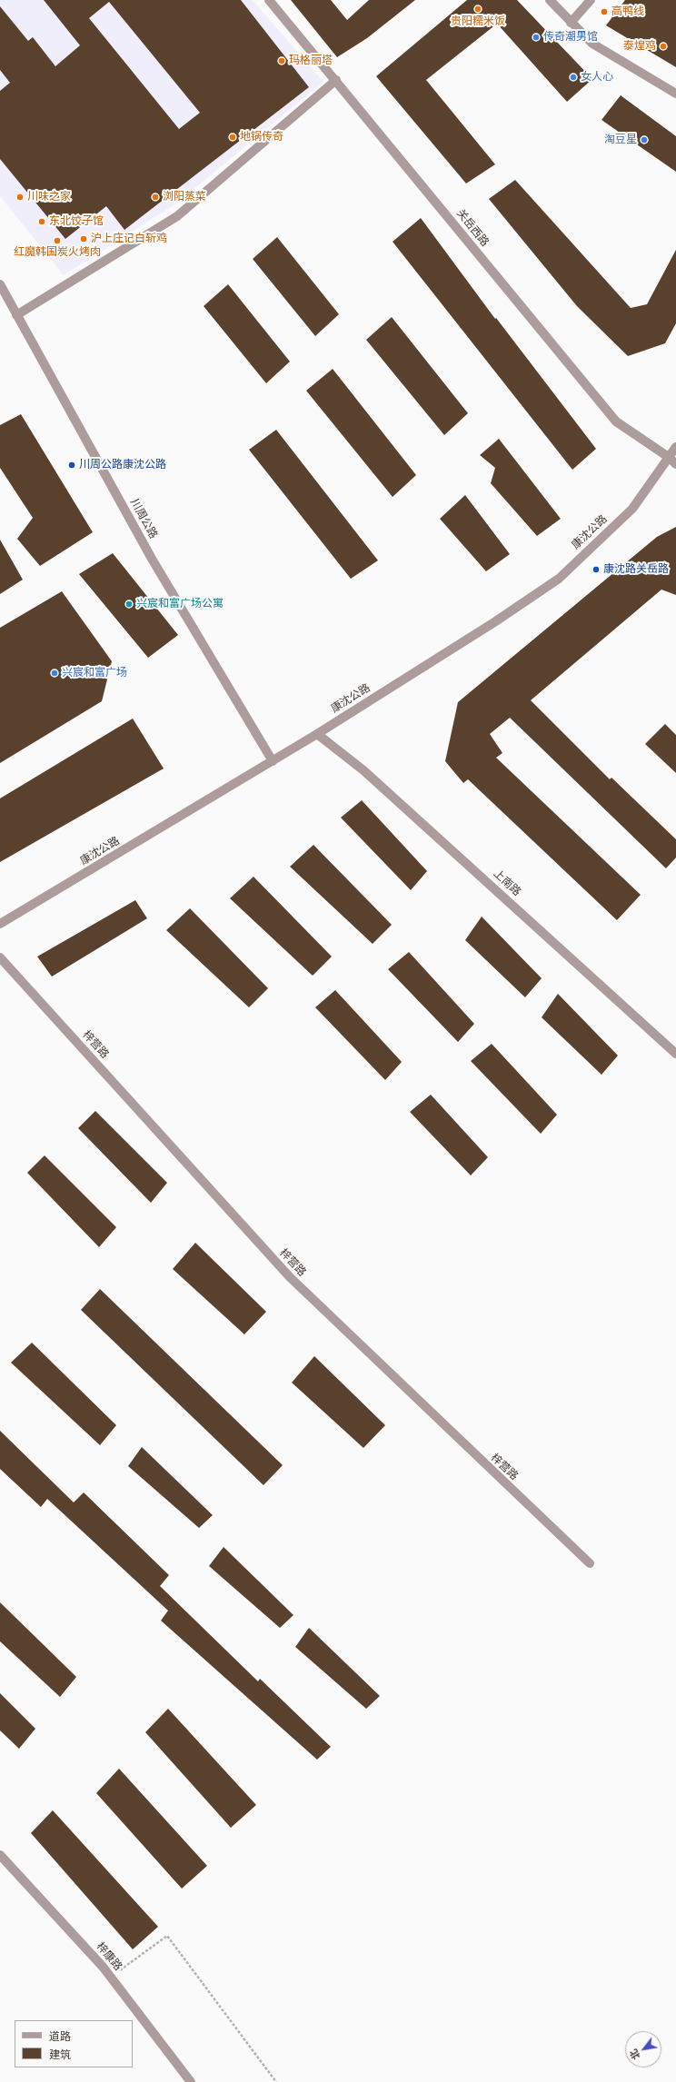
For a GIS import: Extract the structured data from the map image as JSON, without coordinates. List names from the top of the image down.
{
  "streets": {
    "street": [
      "关岳西路",
      "川周公路",
      "康沈公路",
      "上南路",
      "梓营路",
      "梓康路"
    ]
  },
  "crossings": [
    ["关岳西路", "康沈公路"],
    ["川周公路", "康沈公路"],
    ["康沈公路", "上南路"]
  ],
  "places": [
    "贵阳糯米饭",
    "高鸭线",
    "传奇潮男馆",
    "泰煌鸡",
    "玛格丽塔",
    "女人心",
    "地锅传奇",
    "淘豆星",
    "川味之家",
    "浏阳蒸菜",
    "东北饺子馆",
    "沪上庄记白斩鸡",
    "红魔韩国炭火烤肉",
    "川周公路康沈公路",
    "康沈路关岳路",
    "兴宸和富广场公寓",
    "兴宸和富广场"
  ],
  "legend": ["道路", "建筑"],
  "north": "bottom left"
}
